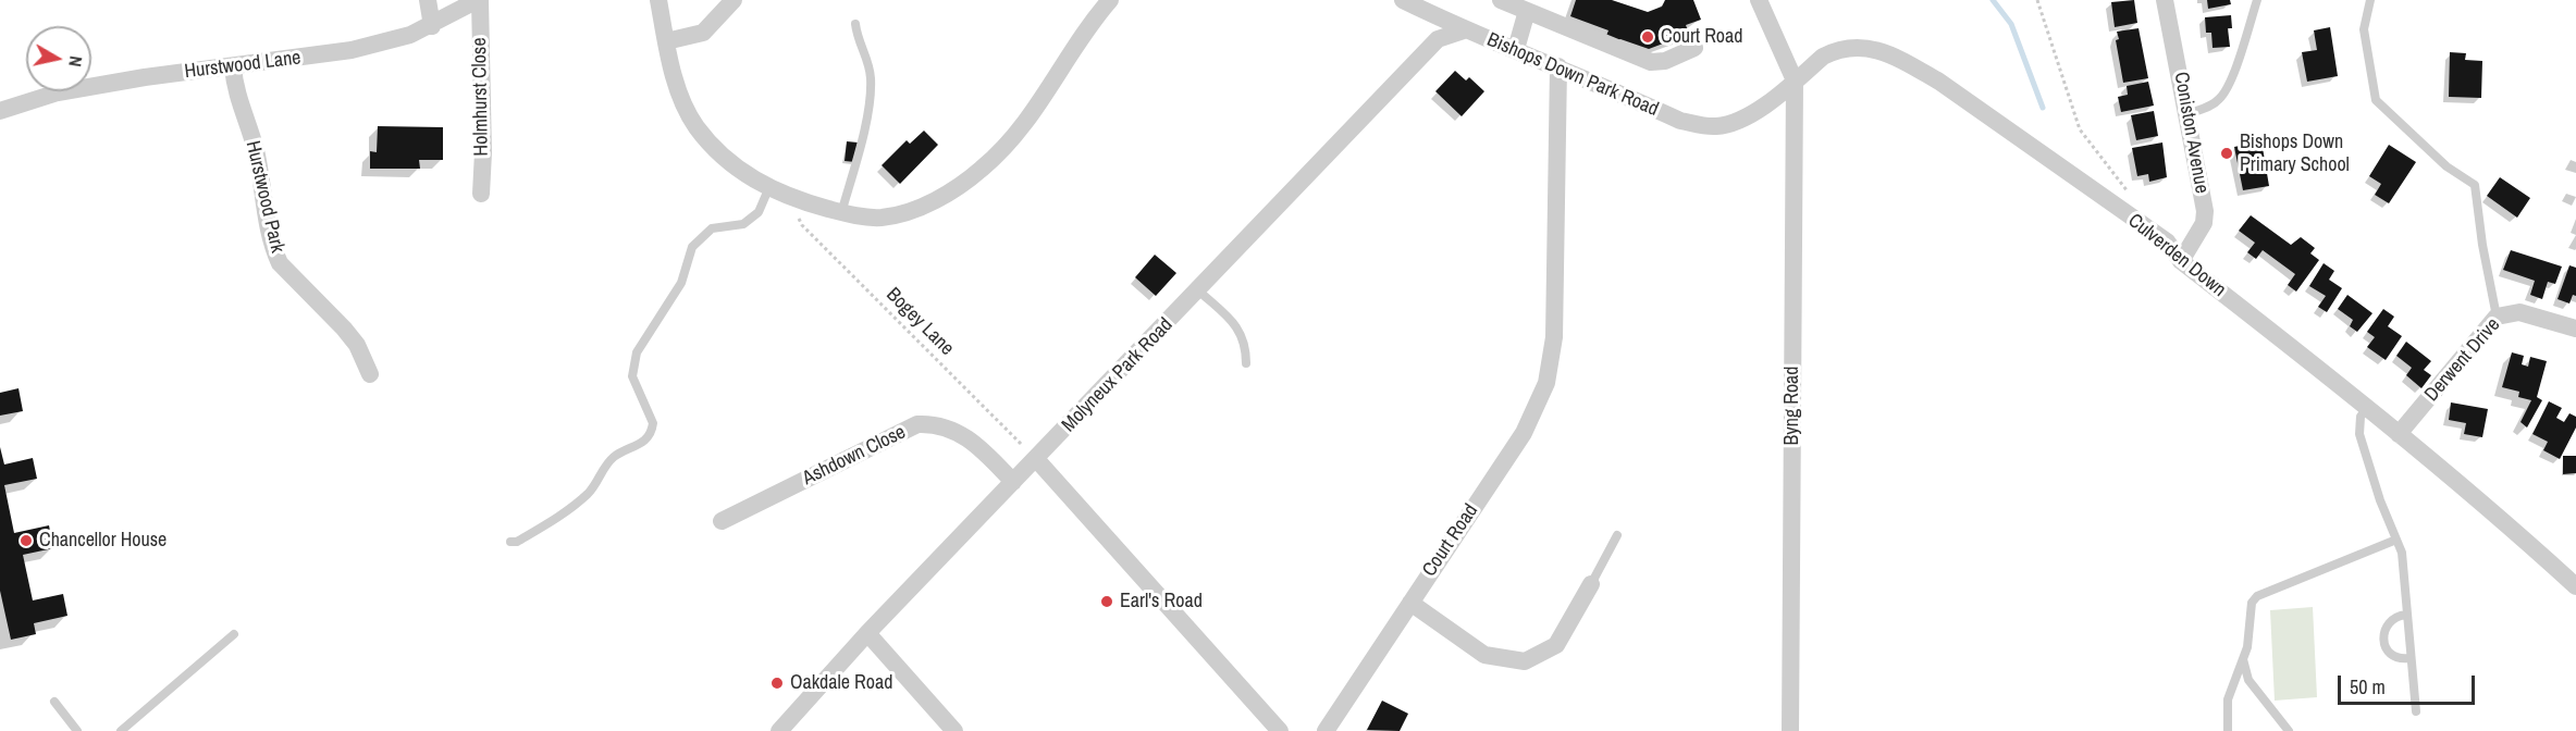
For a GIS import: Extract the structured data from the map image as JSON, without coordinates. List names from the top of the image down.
{
  "streets": {
    "street": [
      "Hurstwood Lane",
      "Bishops Down Park Road",
      "Holmhurst Close",
      "Coniston Avenue",
      "Hurstwood Park",
      "Culverden Down",
      "Derwent Drive",
      "Molyneux Park Road",
      "Byng Road",
      "Ashdown Close",
      "Court Road"
    ],
    "path": ["Bogey Lane"]
  },
  "crossings": [
    ["Hurstwood Lane", "Holmhurst Close"],
    ["Hurstwood Lane", "Hurstwood Park"],
    ["Bishops Down Park Road", "Culverden Down"],
    ["Bishops Down Park Road", "Molyneux Park Road"],
    ["Bishops Down Park Road", "Court Road"],
    ["Coniston Avenue", "Culverden Down"],
    ["Culverden Down", "Derwent Drive"],
    ["Culverden Down", "Byng Road"],
    ["Bogey Lane", "Molyneux Park Road"],
    ["Molyneux Park Road", "Ashdown Close"]
  ],
  "places": [
    "Court Road",
    "Bishops Down Primary School",
    "Chancellor House",
    "Earl's Road",
    "Oakdale Road"
  ],
  "scale_bar": "50 m",
  "north": "right"
}
